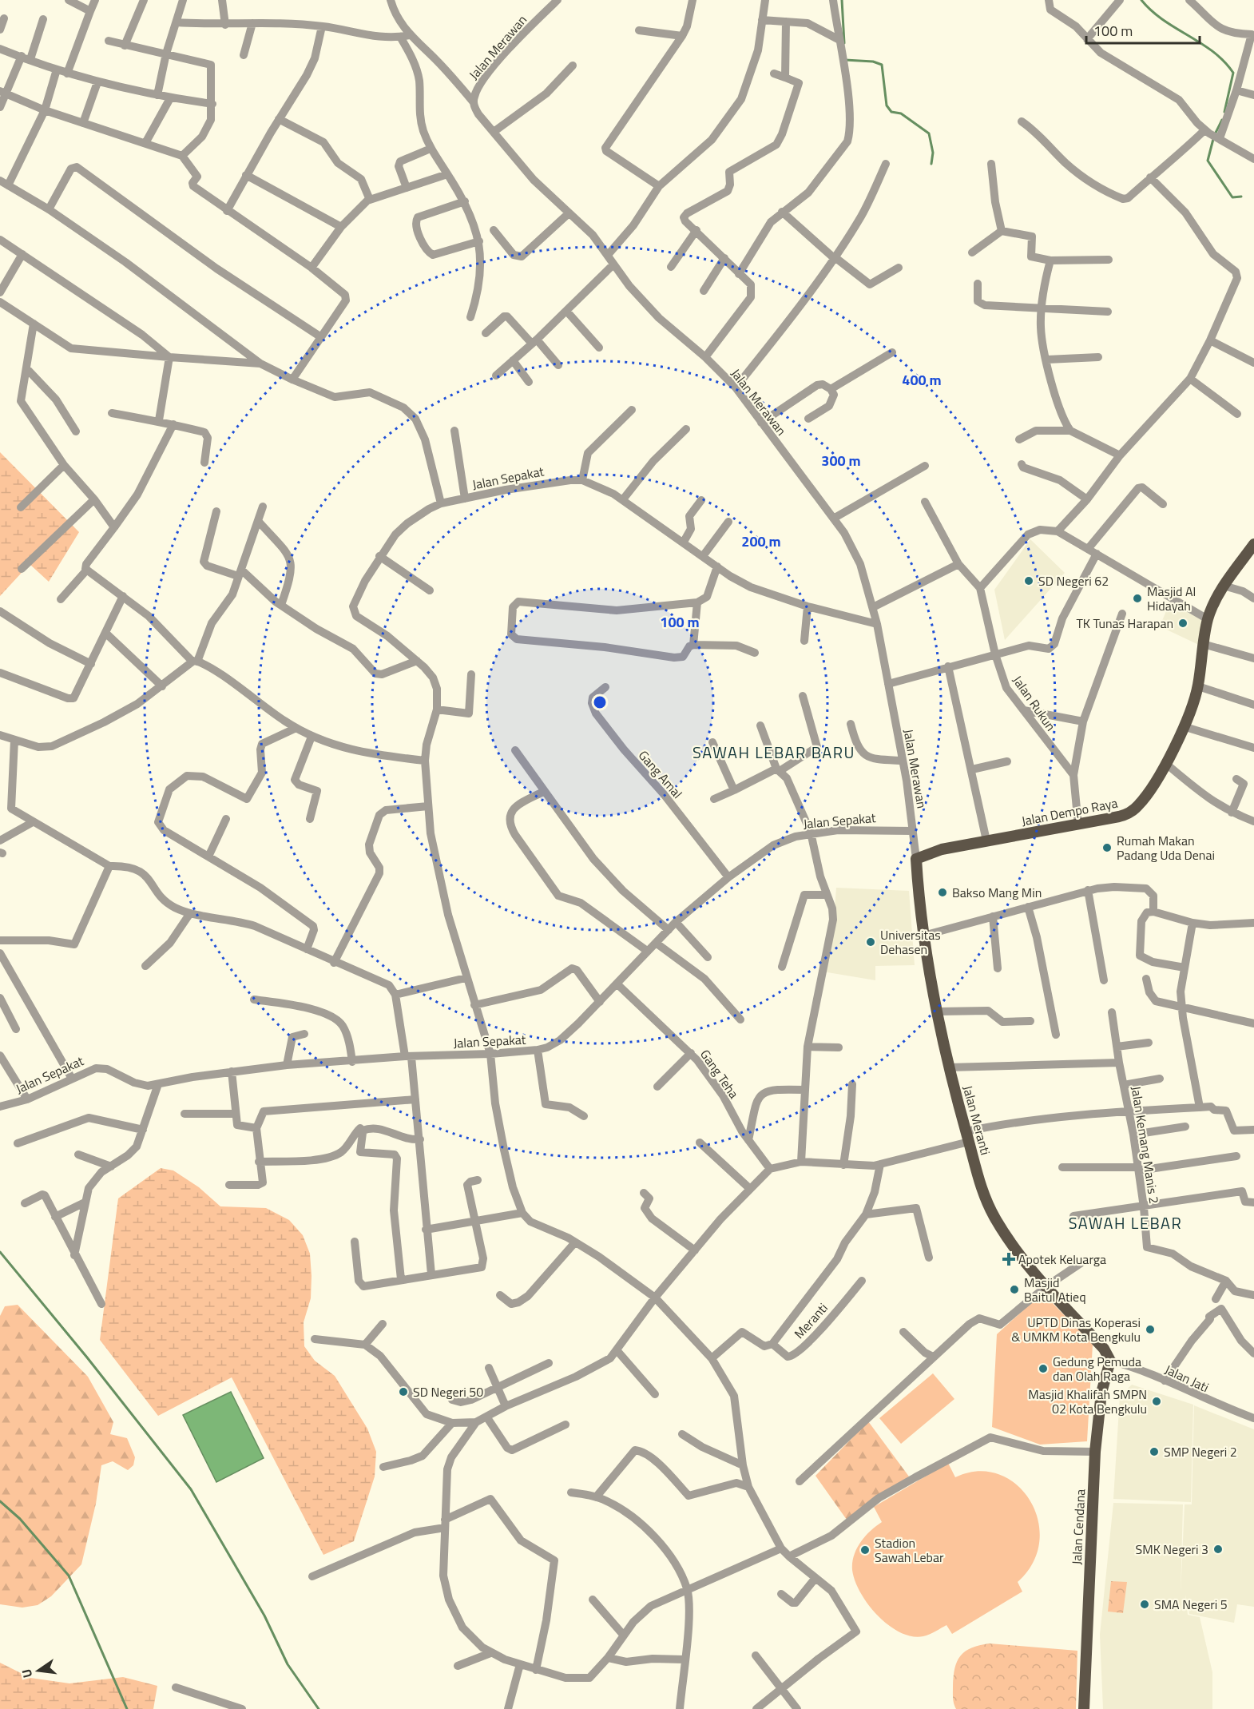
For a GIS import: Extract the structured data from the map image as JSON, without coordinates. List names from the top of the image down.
{
  "streets": {
    "main road": ["Jalan Dempo Raya", "Jalan Meranti", "Jalan Cendana"],
    "street": [
      "Jalan Merawan",
      "Jalan Sepakat",
      "Jalan Rukun",
      "Gang Amal",
      "Gang Teha",
      "Jalan Kemang Manis 2",
      "Meranti",
      "Jalan Jati"
    ]
  },
  "crossings": [
    ["Jalan Merawan", "Jalan Sepakat"],
    ["Jalan Merawan", "Jalan Dempo Raya"],
    ["Jalan Merawan", "Jalan Meranti"],
    ["Jalan Sepakat", "Gang Amal"],
    ["Jalan Sepakat", "Gang Teha"],
    ["Jalan Dempo Raya", "Jalan Meranti"],
    ["Jalan Meranti", "Jalan Jati"],
    ["Jalan Meranti", "Jalan Cendana"],
    ["Jalan Jati", "Jalan Cendana"]
  ],
  "districts": ["SAWAH LEBAR BARU", "SAWAH LEBAR"],
  "places": {
    "other": [
      "SD Negeri 62",
      "Masjid Al Hidayah",
      "TK Tunas Harapan",
      "Rumah Makan Padang Uda Denai",
      "Bakso Mang Min",
      "Universitas Dehasen",
      "Masjid Baitul Atieq",
      "UPTD Dinas Koperasi & UMKM Kota Bengkulu",
      "Gedung Pemuda dan Olah Raga",
      "SD Negeri 50",
      "Masjid Khalifah SMPN 02 Kota Bengkulu",
      "SMP Negeri 2",
      "SMK Negeri 3",
      "Stadion Sawah Lebar",
      "SMA Negeri 5"
    ],
    "health": ["Apotek Keluarga"]
  },
  "scale_bar": "100 m",
  "north": "left",
  "rings": [
    "400 m",
    "300 m",
    "200 m",
    "100 m"
  ]
}
